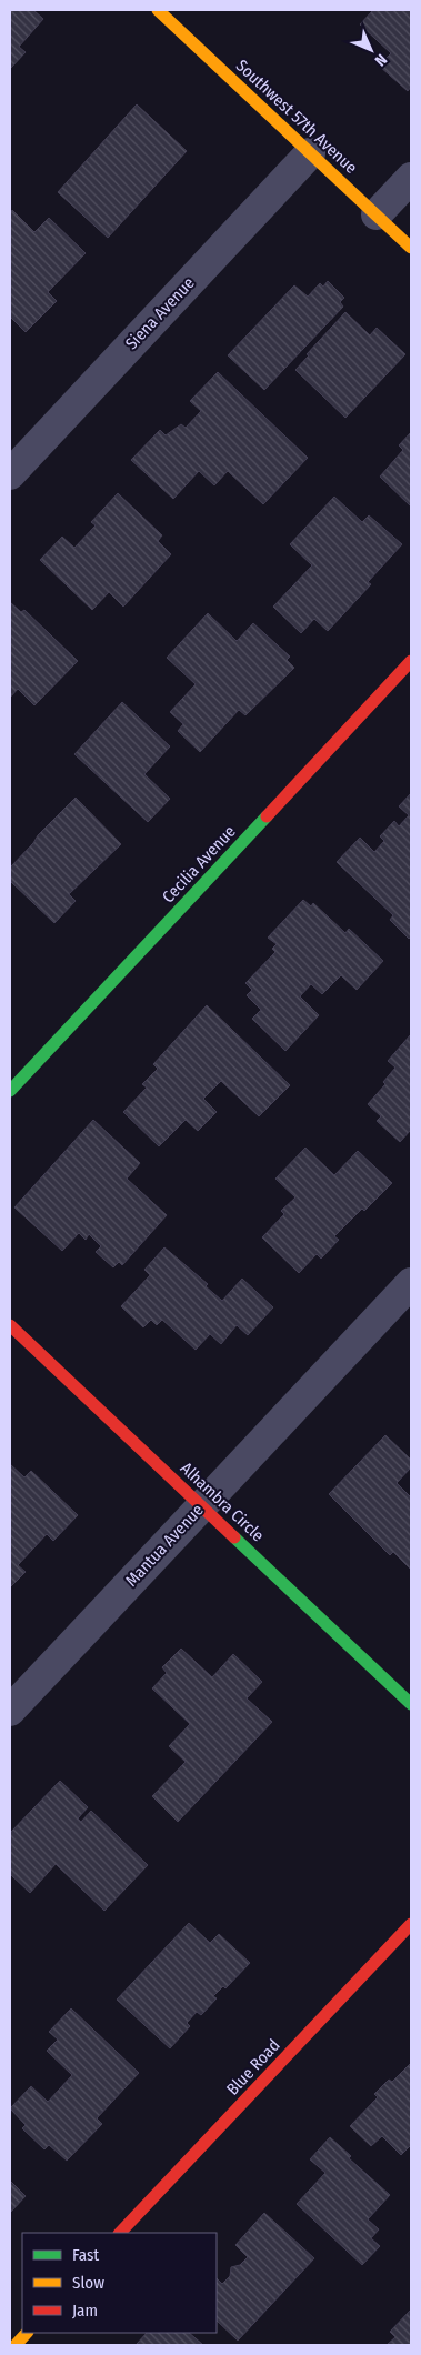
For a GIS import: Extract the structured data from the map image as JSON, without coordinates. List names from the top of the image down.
{
  "streets": {
    "street": [
      "Southwest 57th Avenue",
      "Siena Avenue",
      "Cecilia Avenue",
      "Alhambra Circle",
      "Mantua Avenue",
      "Blue Road"
    ]
  },
  "crossings": [
    ["Southwest 57th Avenue", "Siena Avenue"],
    ["Alhambra Circle", "Mantua Avenue"]
  ],
  "legend": ["Fast", "Slow", "Jam"],
  "north": "bottom right"
}
